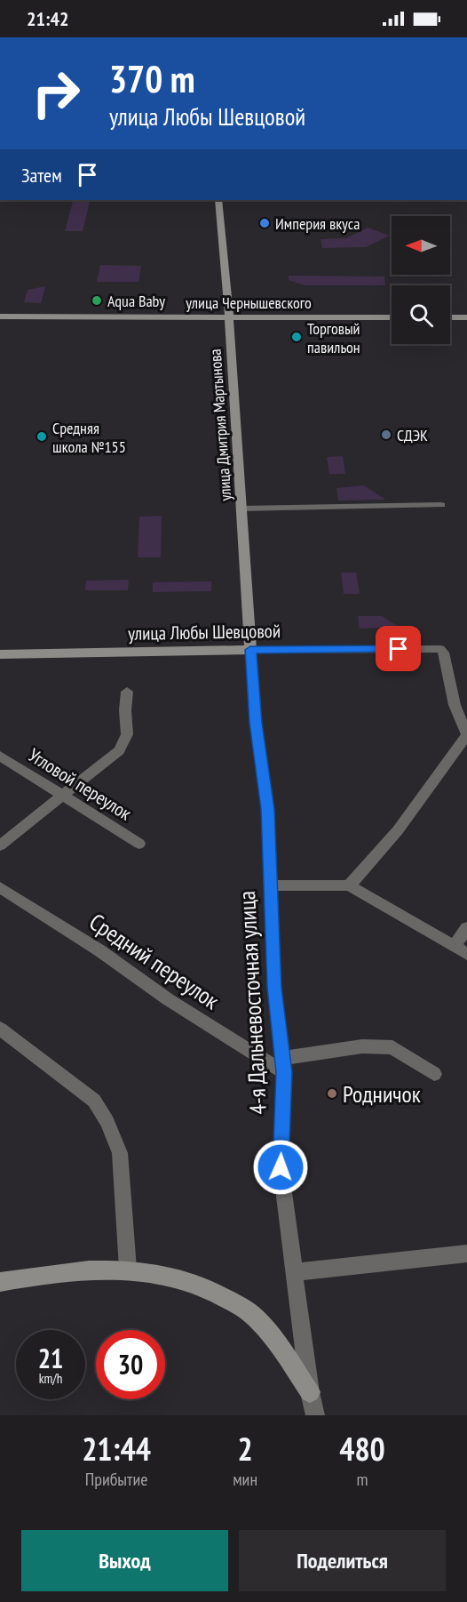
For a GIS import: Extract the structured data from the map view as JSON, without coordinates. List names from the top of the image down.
{
  "streets": {
    "street": [
      "улица Чернышевского",
      "улица Дмитрия Мартынова",
      "улица Любы Шевцовой",
      "Угловой переулок",
      "Средний переулок",
      "4-я Дальневосточная улица"
    ]
  },
  "crossings": [
    ["улица Чернышевского", "улица Дмитрия Мартынова"],
    ["улица Дмитрия Мартынова", "улица Любы Шевцовой"],
    ["улица Дмитрия Мартынова", "4-я Дальневосточная улица"],
    ["улица Любы Шевцовой", "4-я Дальневосточная улица"],
    ["Средний переулок", "4-я Дальневосточная улица"]
  ],
  "places": [
    "Империя вкуса",
    "Aqua Baby",
    "Торговый павильон",
    "СДЭК",
    "Средняя школа №155",
    "Родничок"
  ],
  "north": "left",
  "page": {
    "status": "21:42",
    "turn": ["370 m", "улица Любы Шевцовой"],
    "then": "Затем",
    "speed": "21 km/h",
    "limit": "30",
    "eta": [
      "21:44",
      "Прибытие",
      "2",
      "мин",
      "480",
      "m"
    ],
    "buttons": ["Выход", "Поделиться"]
  }
}
